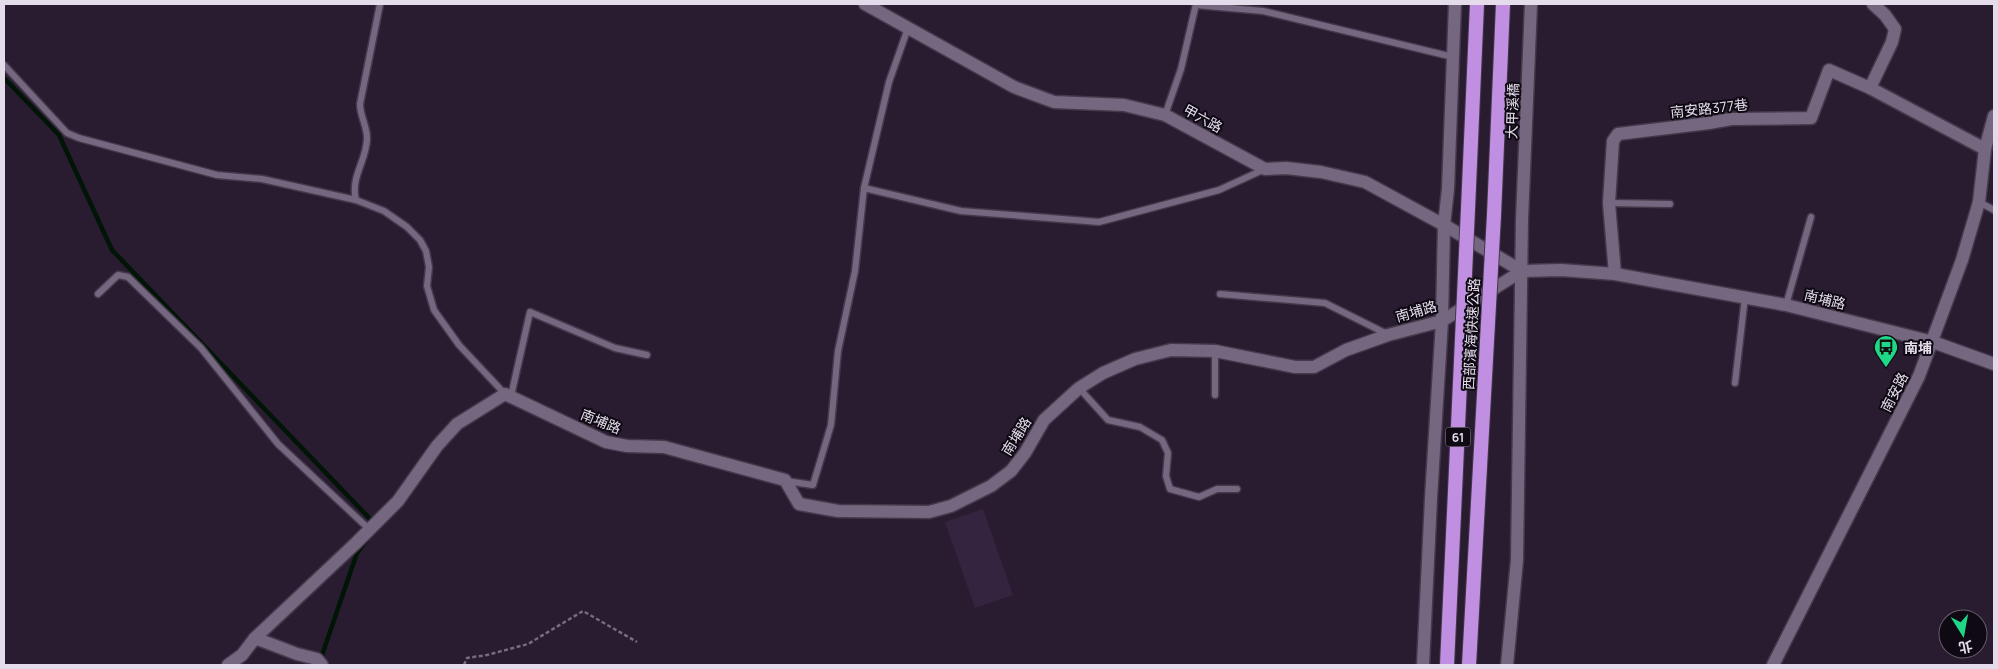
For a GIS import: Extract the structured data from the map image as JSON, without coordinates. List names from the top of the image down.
{
  "streets": {
    "highway": ["西部濱海快速公路", "61"],
    "street": [
      "南安路377巷",
      "大甲溪橋",
      "甲六路",
      "南埔路",
      "南安路"
    ]
  },
  "crossings": [
    ["南安路377巷", "南埔路"],
    ["南安路377巷", "南安路"],
    ["大甲溪橋", "甲六路"],
    ["大甲溪橋", "南埔路"],
    ["甲六路", "南埔路"],
    ["南埔路", "南安路"]
  ],
  "places": {
    "bus stop": ["南埔"]
  },
  "north": "bottom"
}
